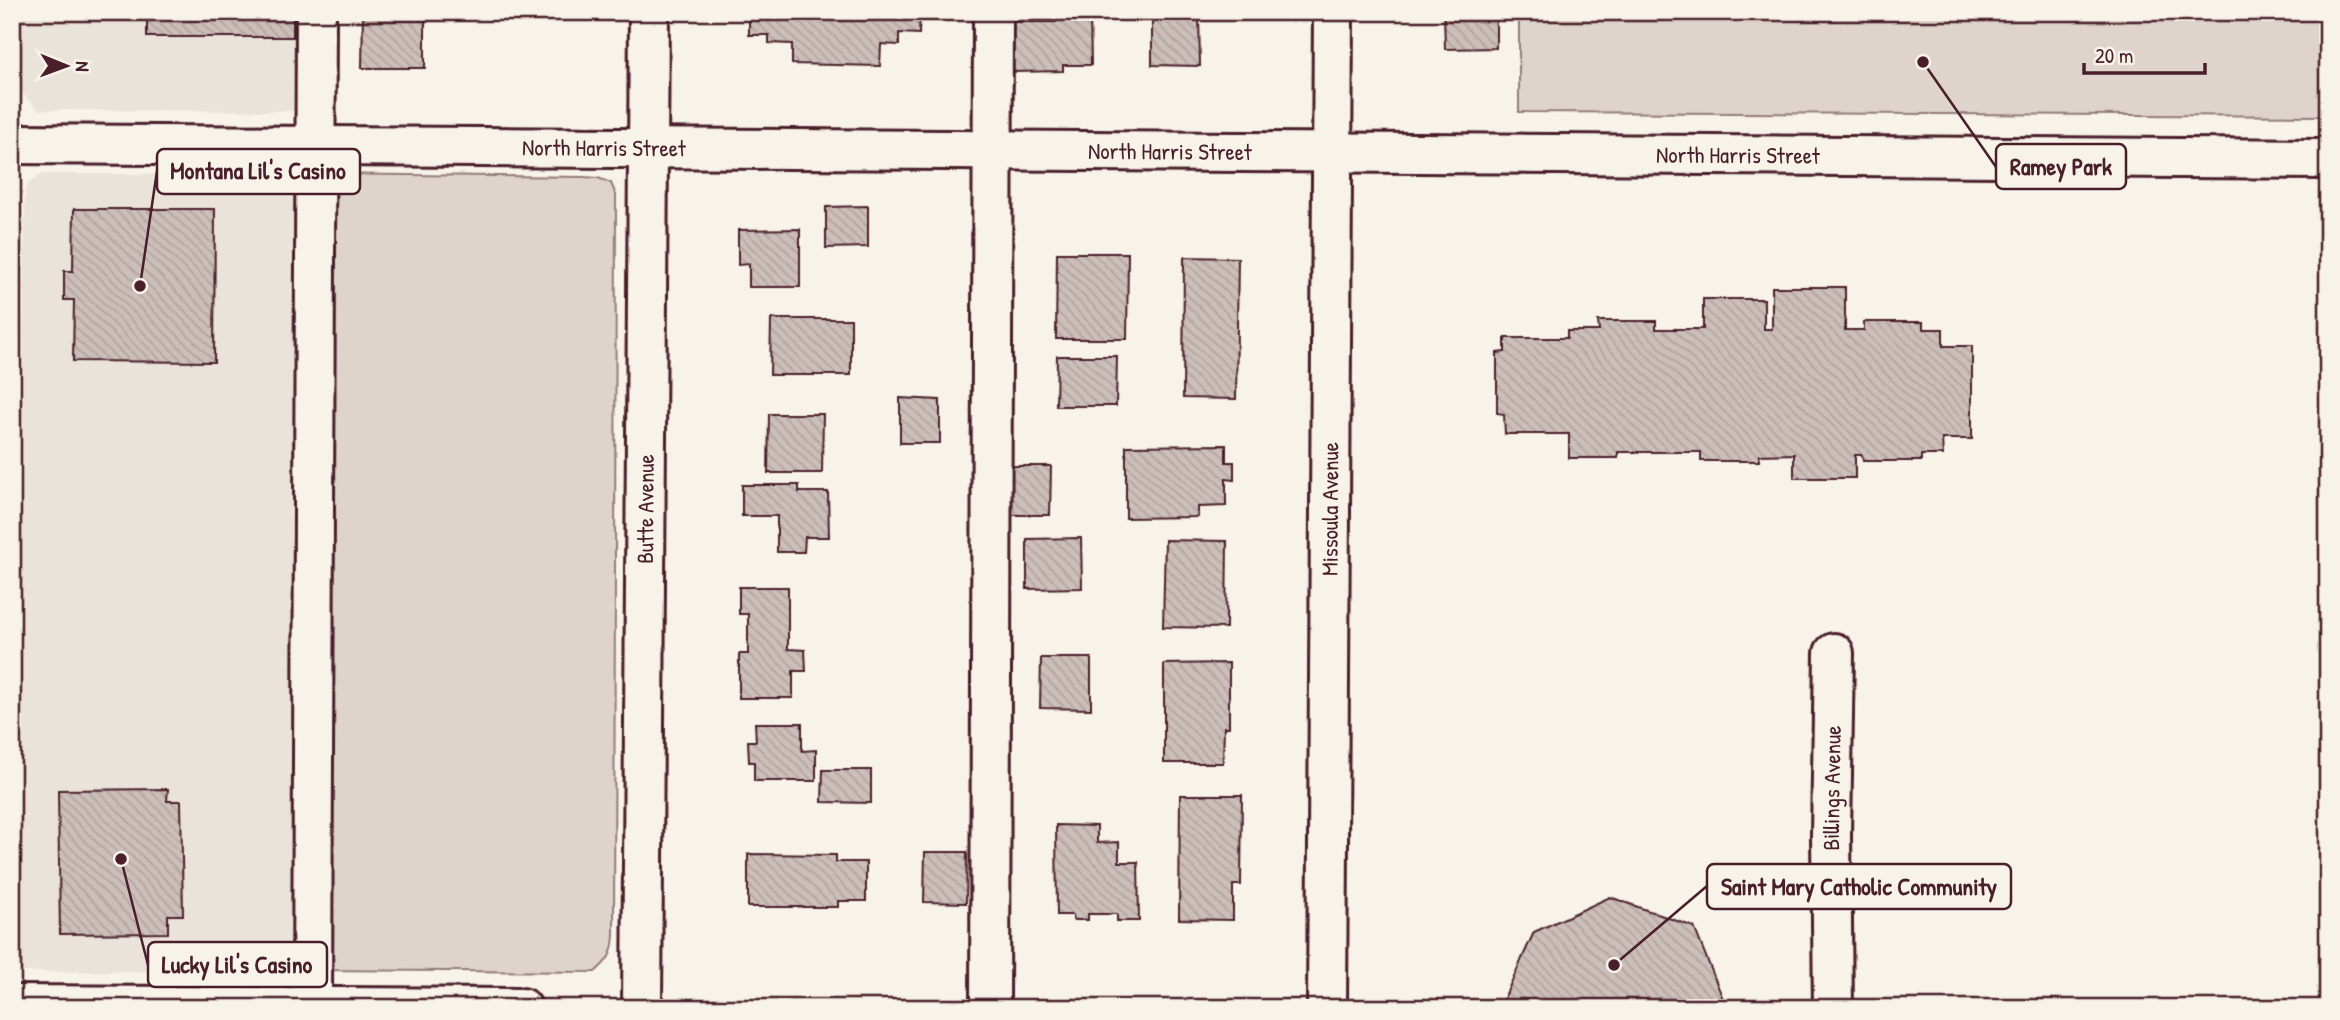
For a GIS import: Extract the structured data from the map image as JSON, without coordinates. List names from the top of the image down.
{
  "streets": {
    "street": [
      "North Harris Street",
      "Butte Avenue",
      "Missoula Avenue",
      "Billings Avenue"
    ]
  },
  "crossings": [
    ["North Harris Street", "Butte Avenue"],
    ["North Harris Street", "Missoula Avenue"]
  ],
  "places": [
    "Ramey Park",
    "Montana Lil's Casino",
    "Lucky Lil's Casino",
    "Saint Mary Catholic Community"
  ],
  "scale_bar": "20 m",
  "north": "right"
}
